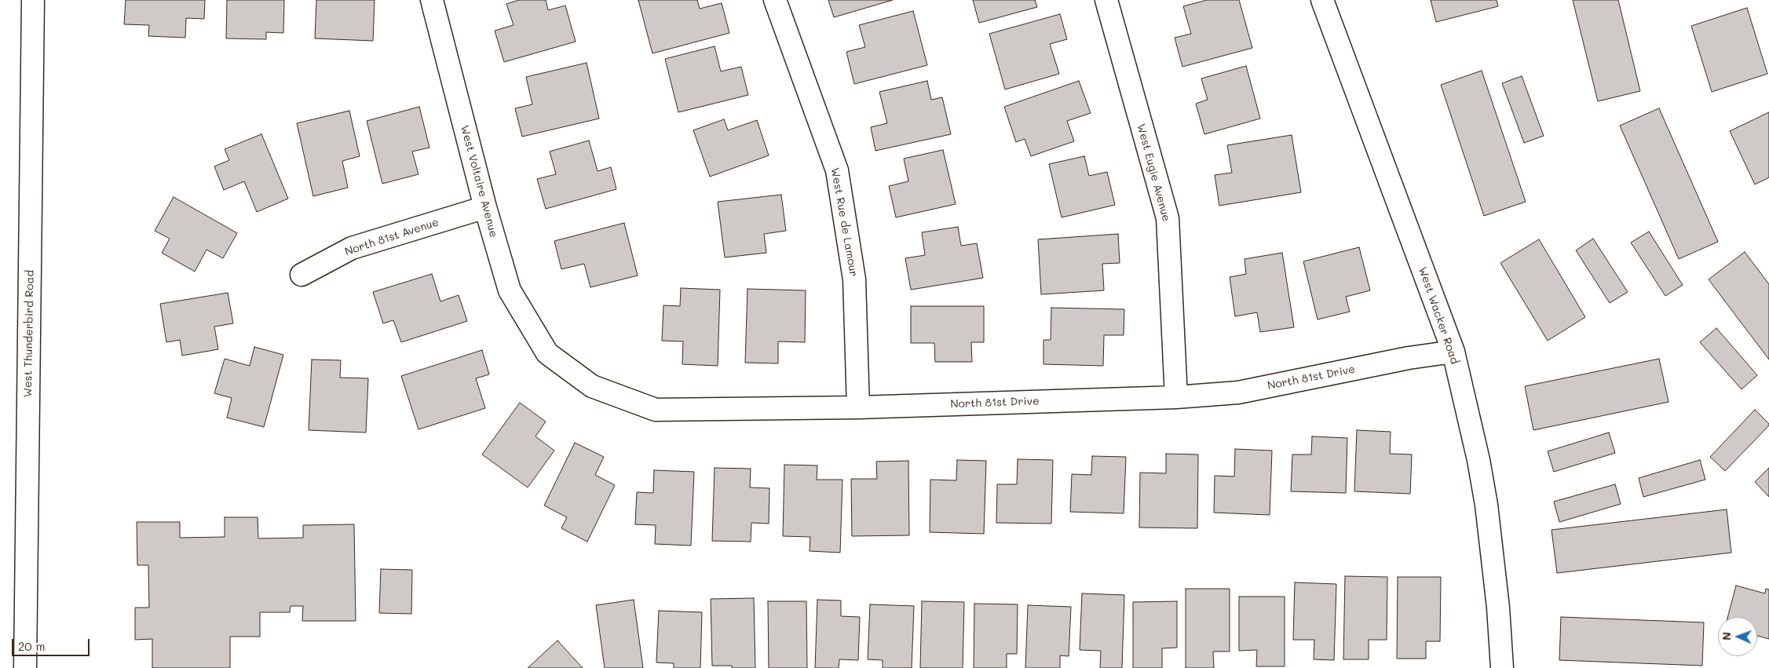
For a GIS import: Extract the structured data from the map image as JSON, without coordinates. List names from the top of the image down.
{
  "streets": {
    "street": [
      "West Eugie Avenue",
      "West Voltaire Avenue",
      "West Rue de Lamour",
      "North 81st Avenue",
      "West Wacker Road",
      "West Thunderbird Road",
      "North 81st Drive"
    ]
  },
  "crossings": [
    ["West Eugie Avenue", "North 81st Drive"],
    ["West Voltaire Avenue", "North 81st Avenue"],
    ["West Voltaire Avenue", "North 81st Drive"],
    ["West Rue de Lamour", "North 81st Drive"],
    ["West Wacker Road", "North 81st Drive"]
  ],
  "scale_bar": "20 m",
  "north": "left"
}
